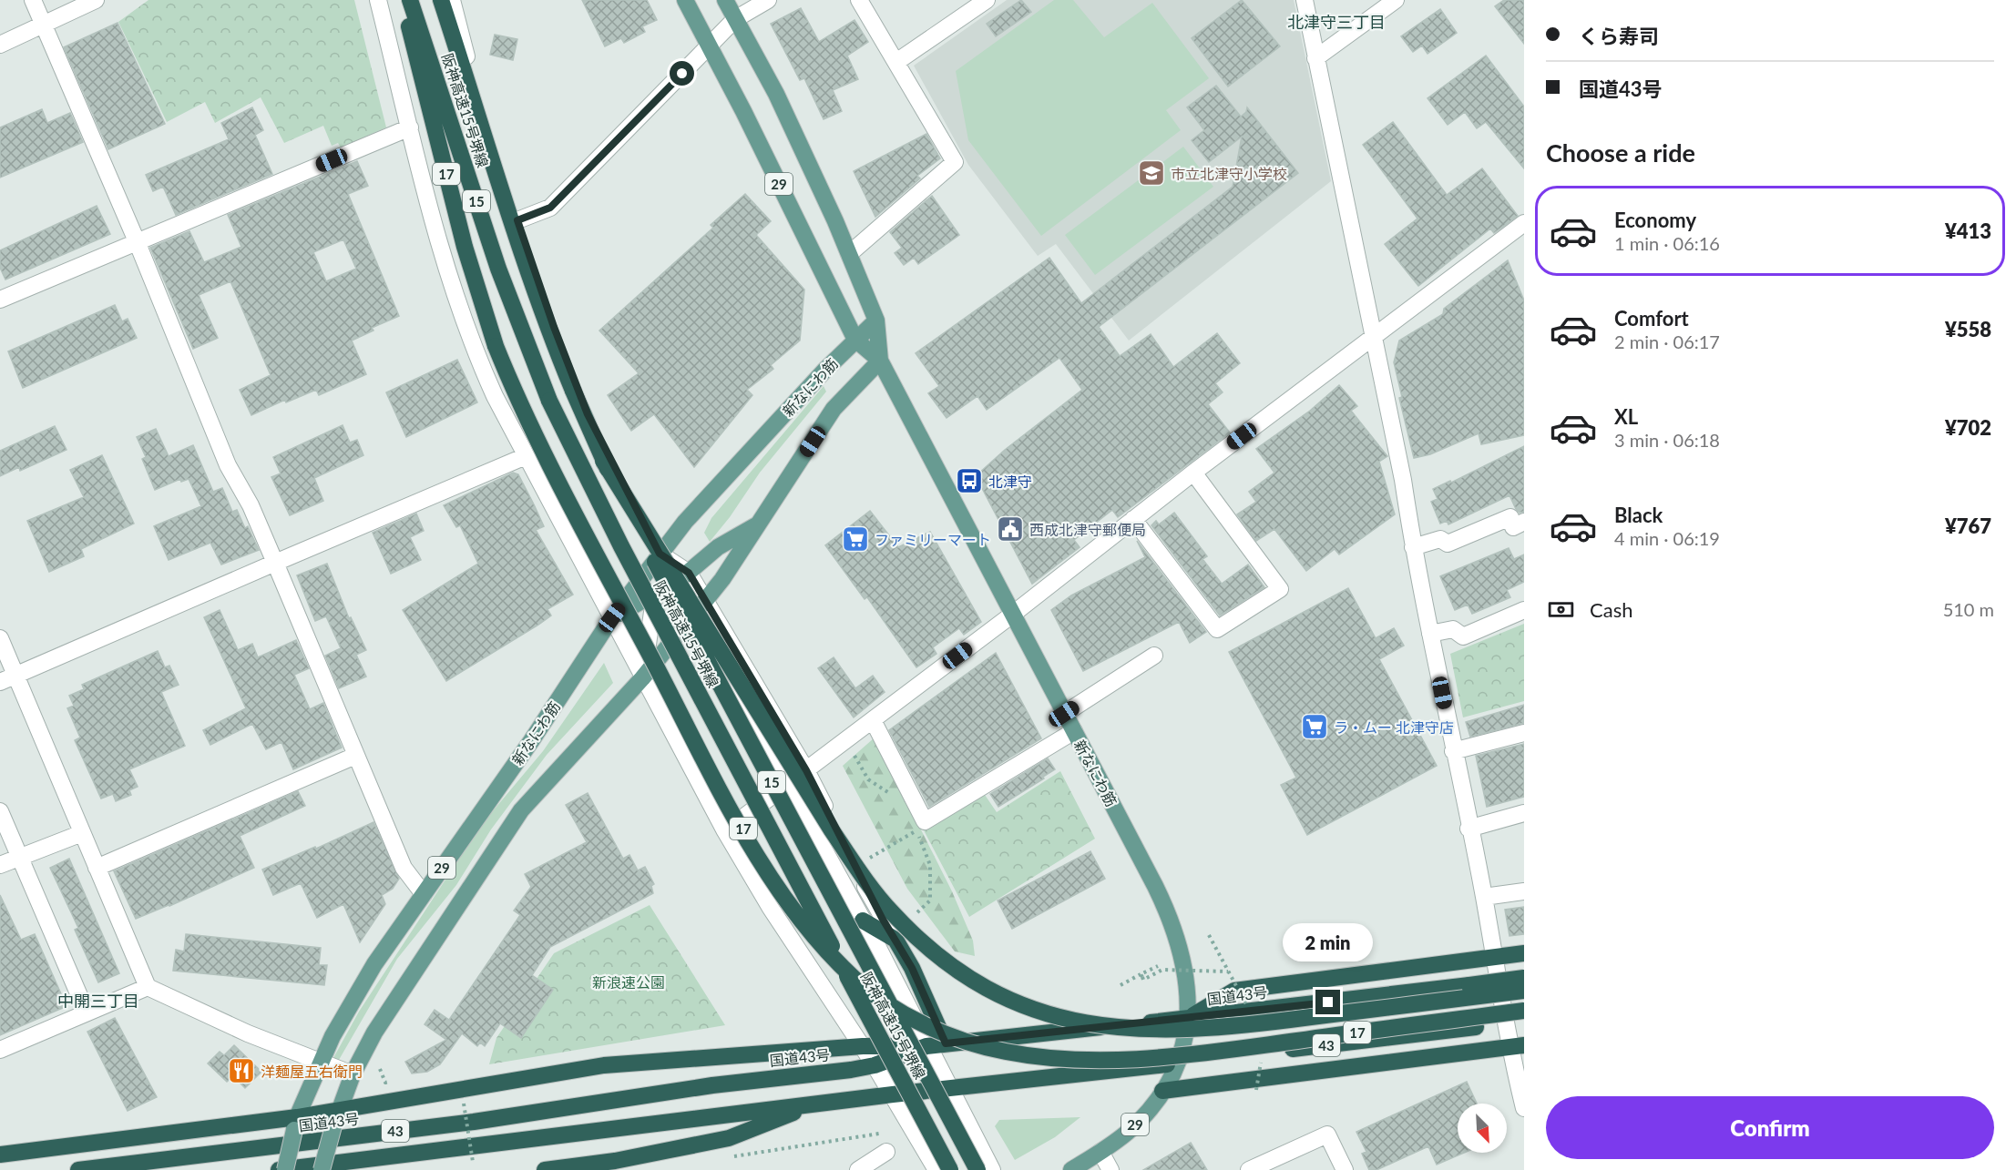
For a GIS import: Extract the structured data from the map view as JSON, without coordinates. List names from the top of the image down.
{
  "streets": {
    "highway": [
      "阪神高速15号堺線",
      "17",
      "15",
      "国道43号",
      "43"
    ],
    "main road": ["29", "新なにわ筋"]
  },
  "crossings": [
    ["阪神高速15号堺線", "17"],
    ["29", "新なにわ筋"],
    ["新なにわ筋", "国道43号"],
    ["新なにわ筋", "43"]
  ],
  "districts": ["北津守三丁目", "中開三丁目"],
  "parks": ["新浪速公園"],
  "places": {
    "school or university": ["市立北津守小学校"],
    "bus stop": ["北津守"],
    "public building": ["西成北津守郵便局"],
    "supermarket": ["ファミリーマート", "ラ・ムー 北津守店"],
    "restaurant": ["洋麺屋五右衛門"]
  },
  "north": "bottom right",
  "page": {
    "banner": ["くら寿司", "国道43号"],
    "heading": "Choose a ride",
    "list": [
      {
        "name": "Economy",
        "note": "1 min · 06:16",
        "value": "¥413"
      },
      {
        "name": "Comfort",
        "note": "2 min · 06:17",
        "value": "¥558"
      },
      {
        "name": "XL",
        "note": "3 min · 06:18",
        "value": "¥702"
      },
      {
        "name": "Black",
        "note": "4 min · 06:19",
        "value": "¥767"
      }
    ],
    "pay": ["Cash", "510 m"],
    "bubble": "2 min",
    "buttons": "Confirm"
  }
}
